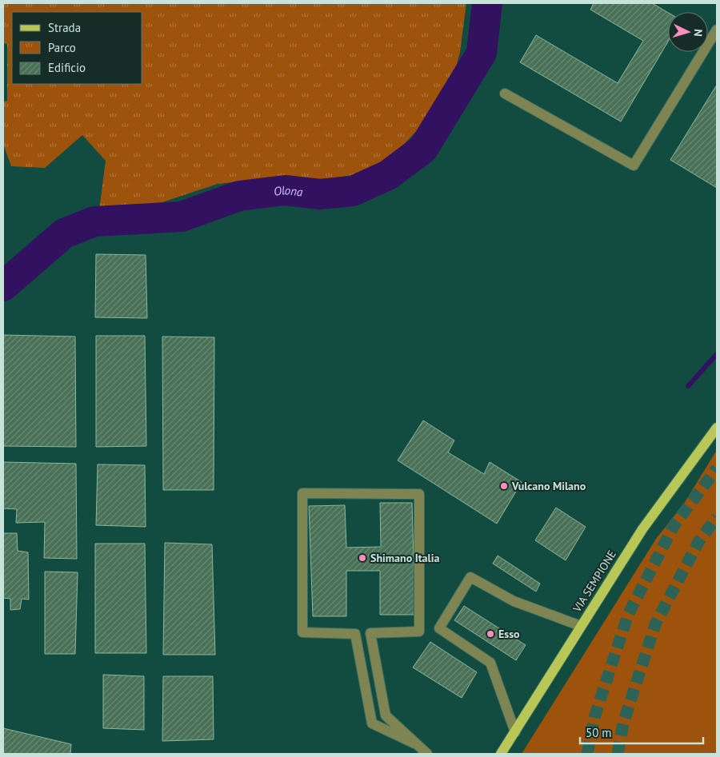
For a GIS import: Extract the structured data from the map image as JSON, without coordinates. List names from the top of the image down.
{
  "streets": {
    "main road": ["VIA SEMPIONE"]
  },
  "water": ["Olona"],
  "places": ["Vulcano Milano", "Shimano Italia", "Esso"],
  "legend": ["Strada", "Parco", "Edificio"],
  "scale_bar": "50 m",
  "north": "right"
}
